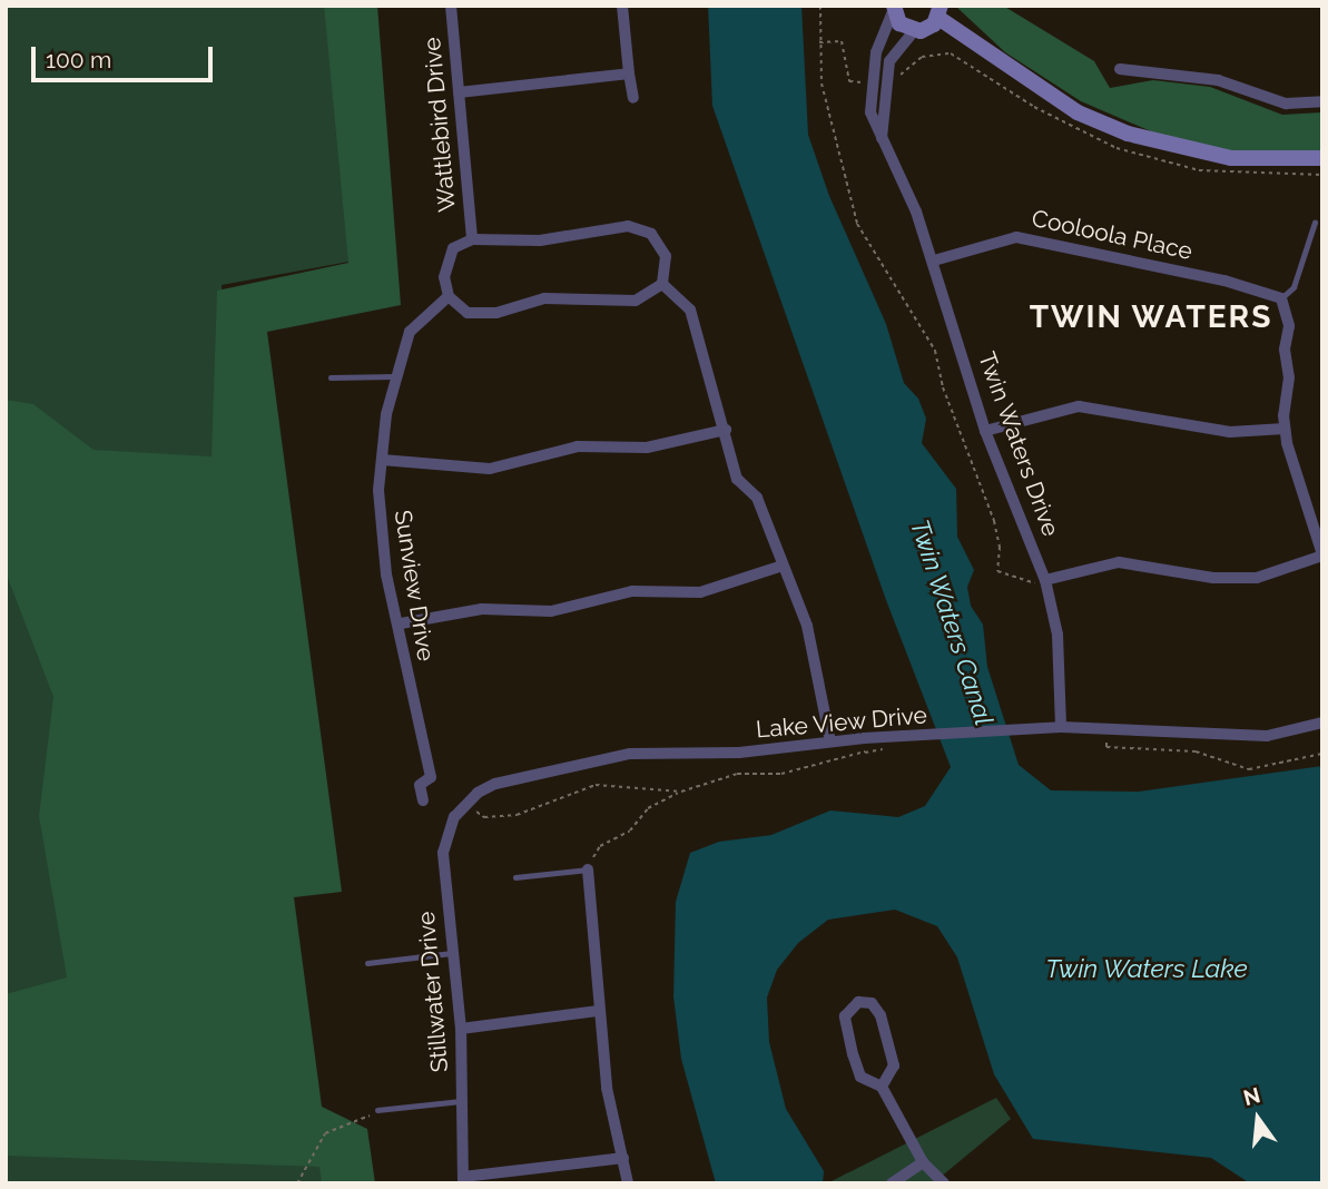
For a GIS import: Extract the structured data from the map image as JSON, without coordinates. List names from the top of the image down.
{
  "streets": {
    "street": [
      "Wattlebird Drive",
      "Cooloola Place",
      "Twin Waters Drive",
      "Sunview Drive",
      "Lake View Drive",
      "Stillwater Drive"
    ]
  },
  "crossings": [
    ["Cooloola Place", "Twin Waters Drive"],
    ["Twin Waters Drive", "Lake View Drive"],
    ["Lake View Drive", "Stillwater Drive"]
  ],
  "districts": ["TWIN WATERS"],
  "water": ["Twin Waters Canal", "Twin Waters Lake"],
  "scale_bar": "100 m",
  "north": "top"
}
